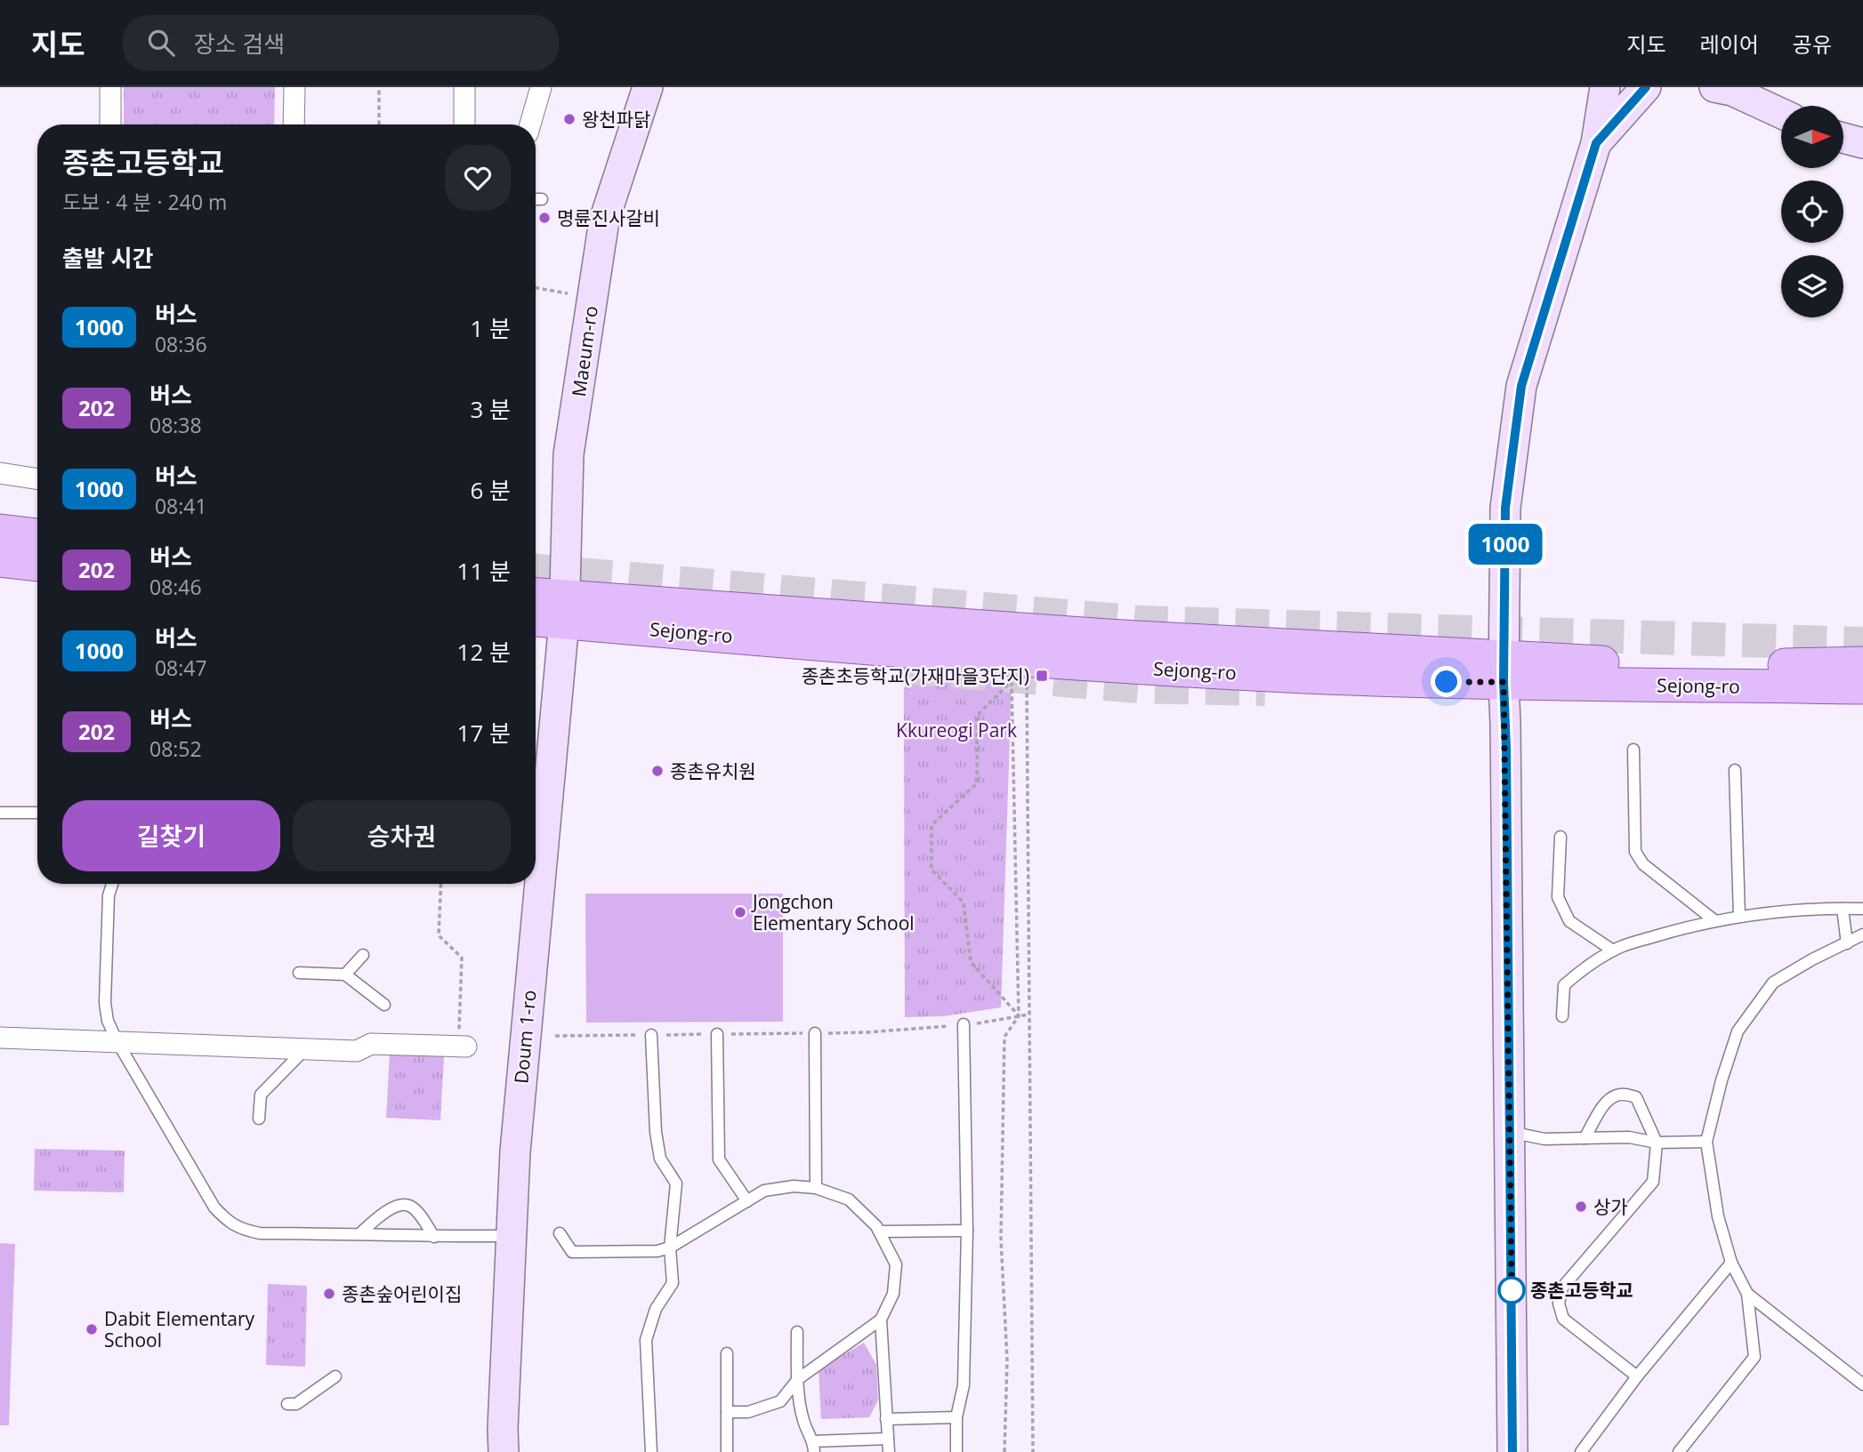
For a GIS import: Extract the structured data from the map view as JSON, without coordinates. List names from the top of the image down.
{
  "streets": {
    "main road": ["Sejong-ro"],
    "street": ["Maeum-ro", "Doum 1-ro"]
  },
  "crossings": [
    ["Maeum-ro", "Sejong-ro"],
    ["Maeum-ro", "Doum 1-ro"],
    ["Sejong-ro", "Doum 1-ro"]
  ],
  "parks": ["Kkureogi Park"],
  "places": {
    "other": [
      "왕천파닭",
      "명륜진사갈비",
      "종촌유치원",
      "Jongchon Elementary School",
      "상가",
      "종촌고등학교",
      "종촌숲어린이집",
      "Dabit Elementary School"
    ],
    "transit": ["종촌초등학교(가재마을3단지)"]
  },
  "lines": ["bus line 1000"],
  "north": "right",
  "page": {
    "header": "지도",
    "search": "장소 검색",
    "nav": ["지도", "레이어", "공유"],
    "on_map": "1000",
    "heading": [
      ["종촌고등학교", "도보 · 4 분 · 240 m"],
      "출발 시간"
    ],
    "list": [
      {
        "mark": "1000",
        "name": "버스",
        "note": "08:36",
        "value": "1 분"
      },
      {
        "mark": "202",
        "name": "버스",
        "note": "08:38",
        "value": "3 분"
      },
      {
        "mark": "1000",
        "name": "버스",
        "note": "08:41",
        "value": "6 분"
      },
      {
        "mark": "202",
        "name": "버스",
        "note": "08:46",
        "value": "11 분"
      },
      {
        "mark": "1000",
        "name": "버스",
        "note": "08:47",
        "value": "12 분"
      },
      {
        "mark": "202",
        "name": "버스",
        "note": "08:52",
        "value": "17 분"
      }
    ],
    "buttons": ["길찾기", "승차권"]
  }
}
